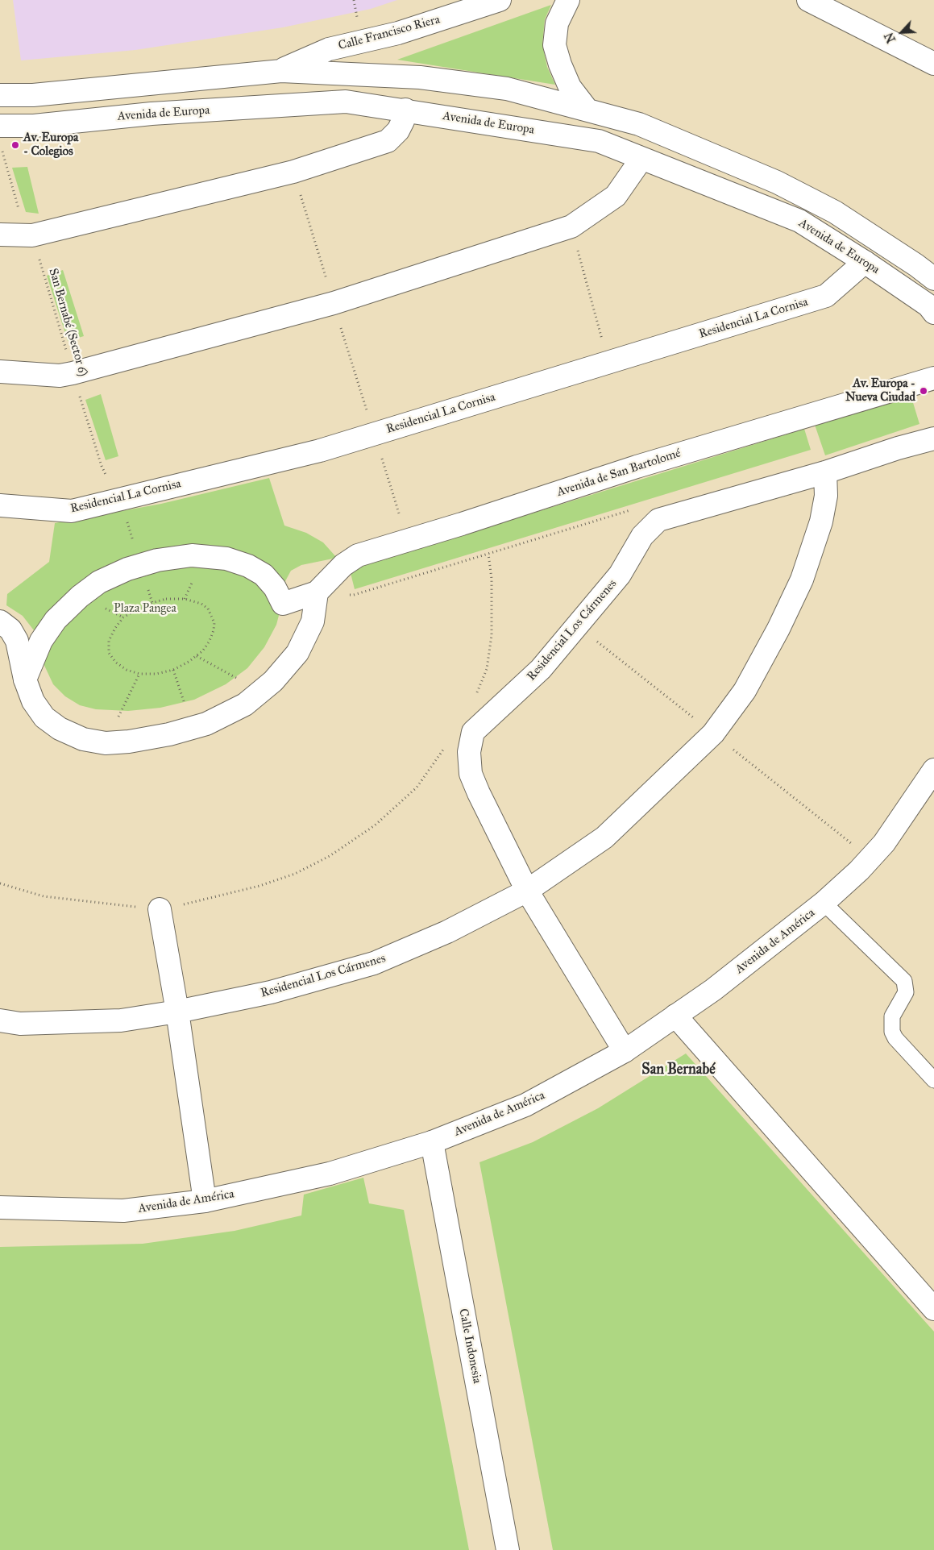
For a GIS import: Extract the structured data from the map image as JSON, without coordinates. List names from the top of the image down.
{
  "streets": {
    "street": [
      "Calle Francisco Riera",
      "Avenida de Europa",
      "Residencial La Cornisa",
      "Avenida de San Bartolomé",
      "Residencial Los Cármenes",
      "Avenida de América",
      "Calle Indonesia"
    ],
    "path": ["San Bernabé (Sector 6)"]
  },
  "crossings": [
    ["Calle Francisco Riera", "Avenida de Europa"],
    ["Avenida de Europa", "Residencial La Cornisa"],
    ["Residencial La Cornisa", "San Bernabé (Sector 6)"],
    ["Residencial Los Cármenes", "Avenida de América"],
    ["Avenida de América", "Calle Indonesia"]
  ],
  "districts": ["San Bernabé"],
  "parks": ["Plaza Pangea"],
  "places": ["Av. Europa - Colegios", "Av. Europa - Nueva Ciudad"],
  "north": "bottom left"
}
